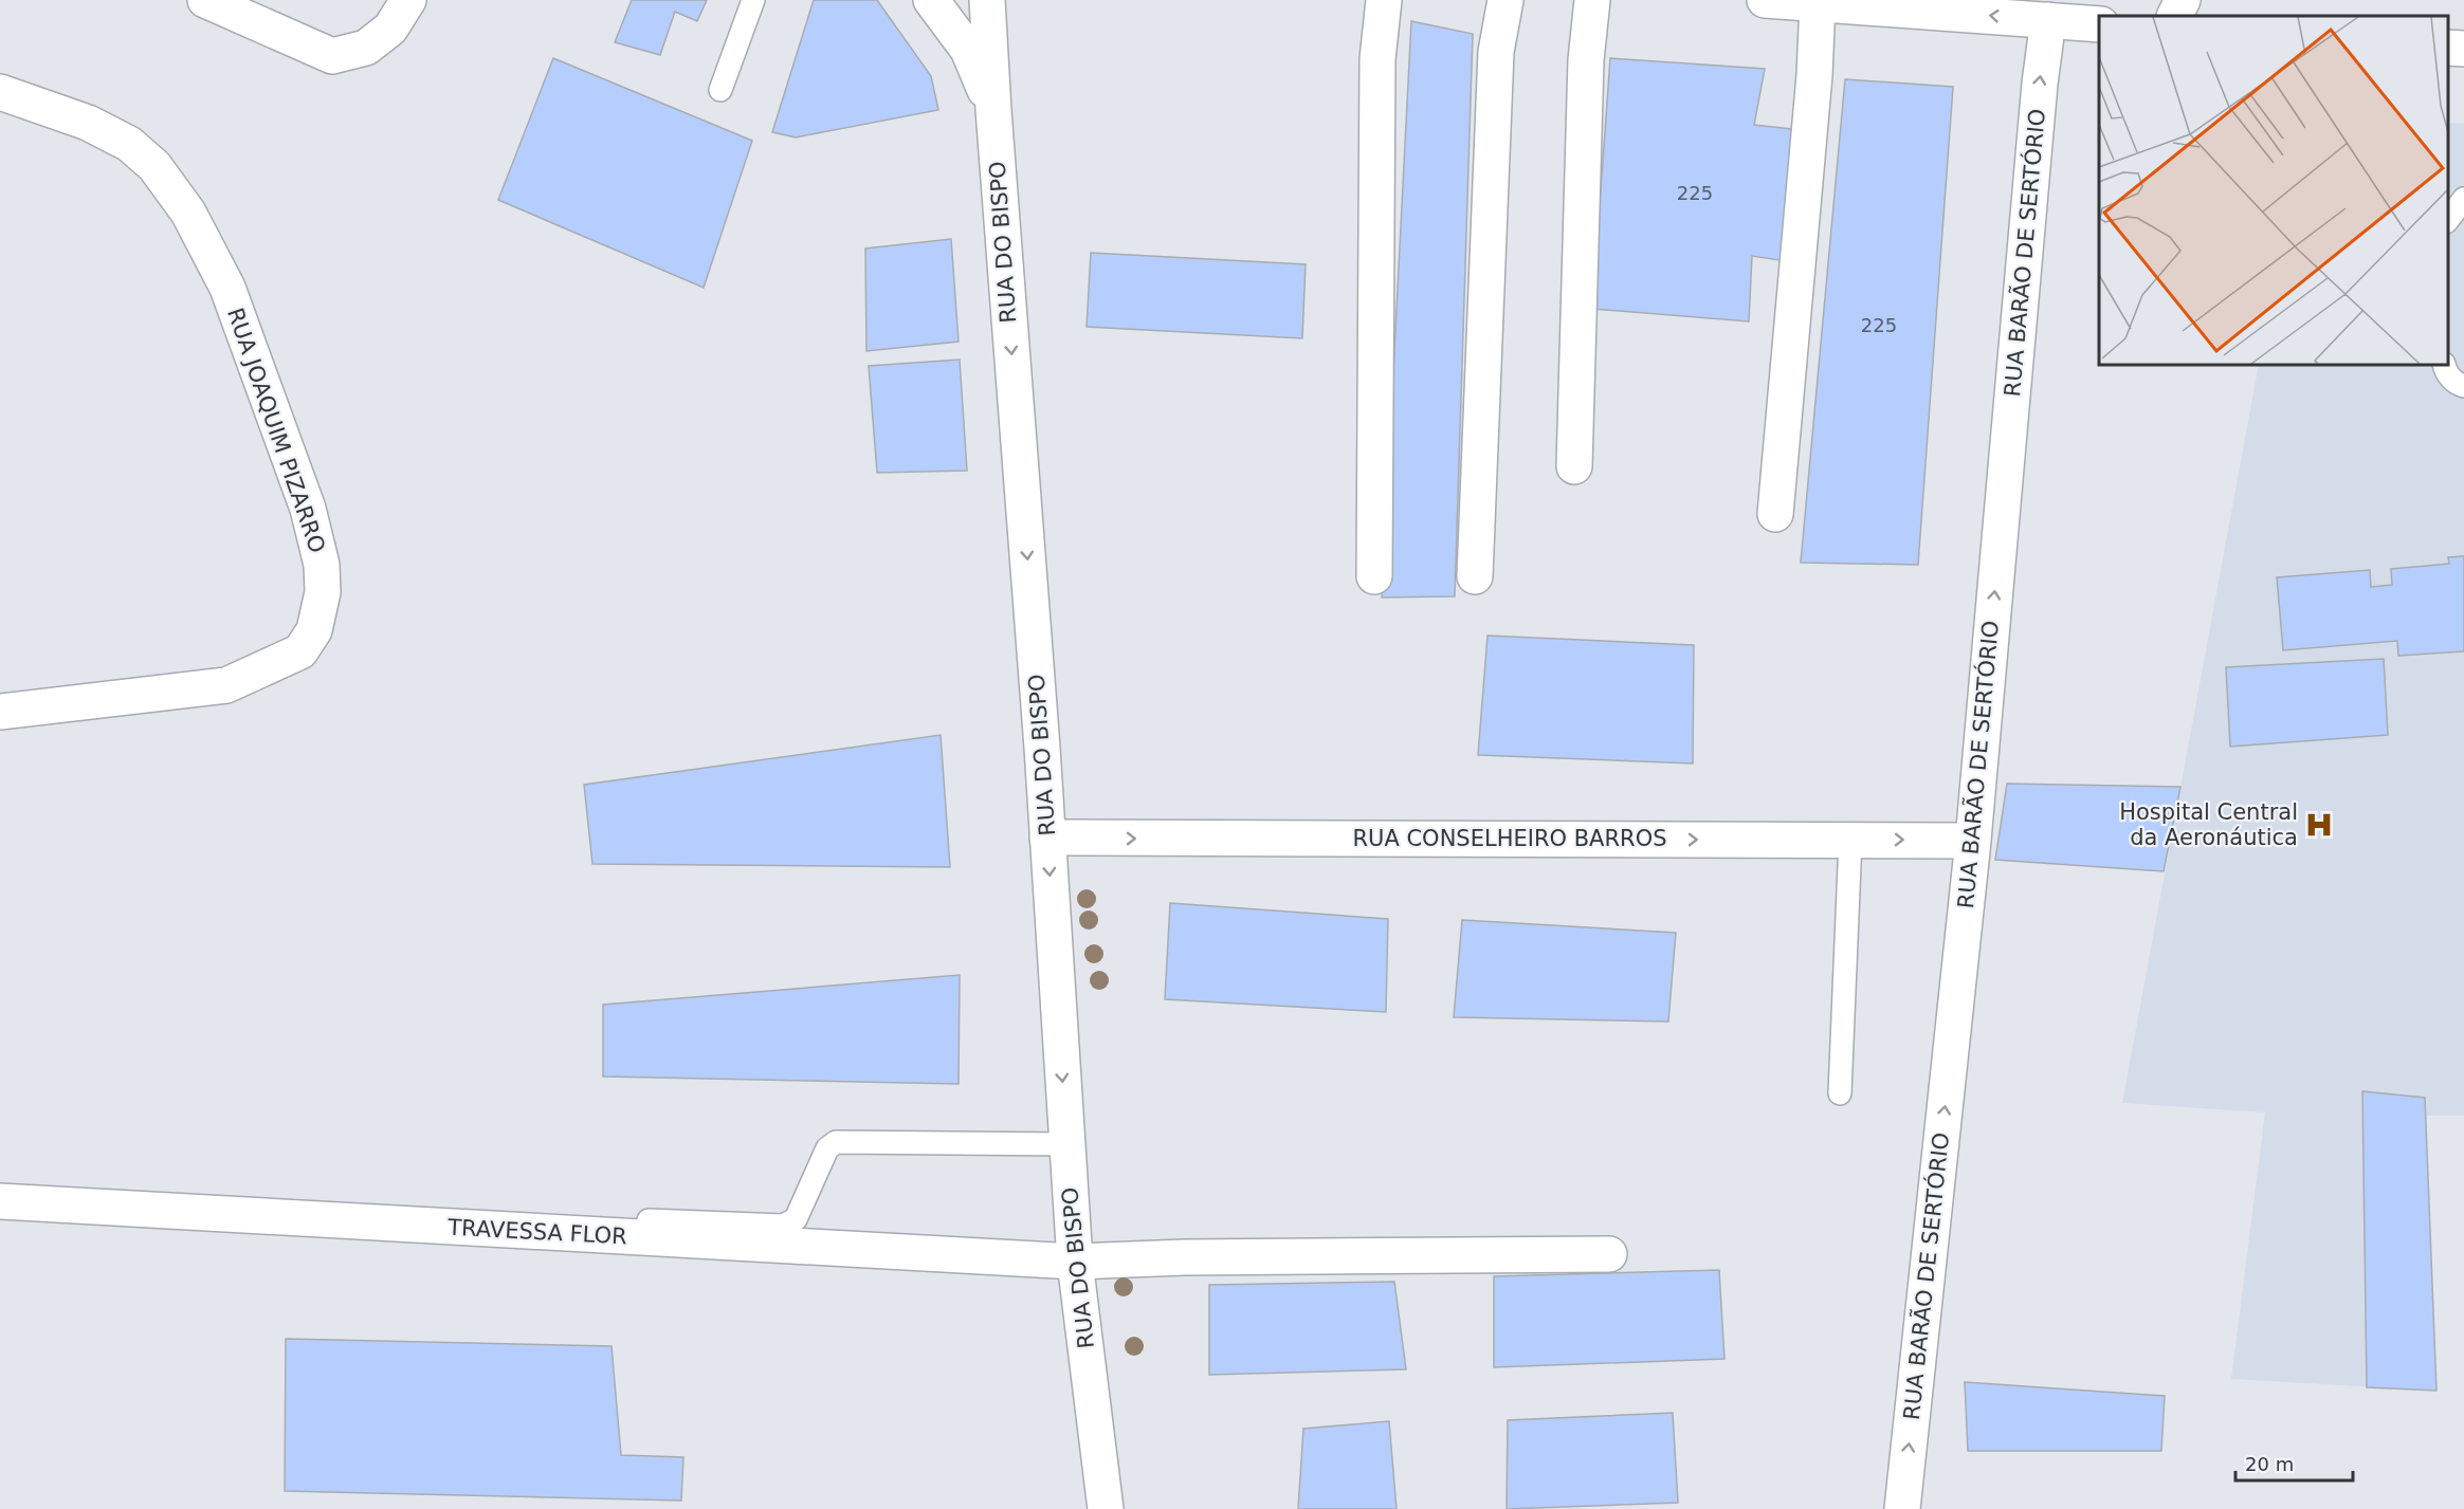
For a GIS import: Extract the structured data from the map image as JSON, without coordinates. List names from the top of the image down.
{
  "streets": {
    "street": [
      "RUA DO BISPO",
      "RUA BARÃO DE SERTÓRIO",
      "RUA JOAQUIM PIZARRO",
      "RUA CONSELHEIRO BARROS",
      "TRAVESSA FLOR"
    ]
  },
  "crossings": [
    ["RUA DO BISPO", "RUA CONSELHEIRO BARROS"],
    ["RUA DO BISPO", "TRAVESSA FLOR"],
    ["RUA BARÃO DE SERTÓRIO", "RUA CONSELHEIRO BARROS"]
  ],
  "one_way": ["RUA DO BISPO", "RUA CONSELHEIRO BARROS"],
  "places": {
    "hospital": ["Hospital Central da Aeronáutica"]
  },
  "house_numbers": ["225", "225"],
  "scale_bar": "20 m"
}
